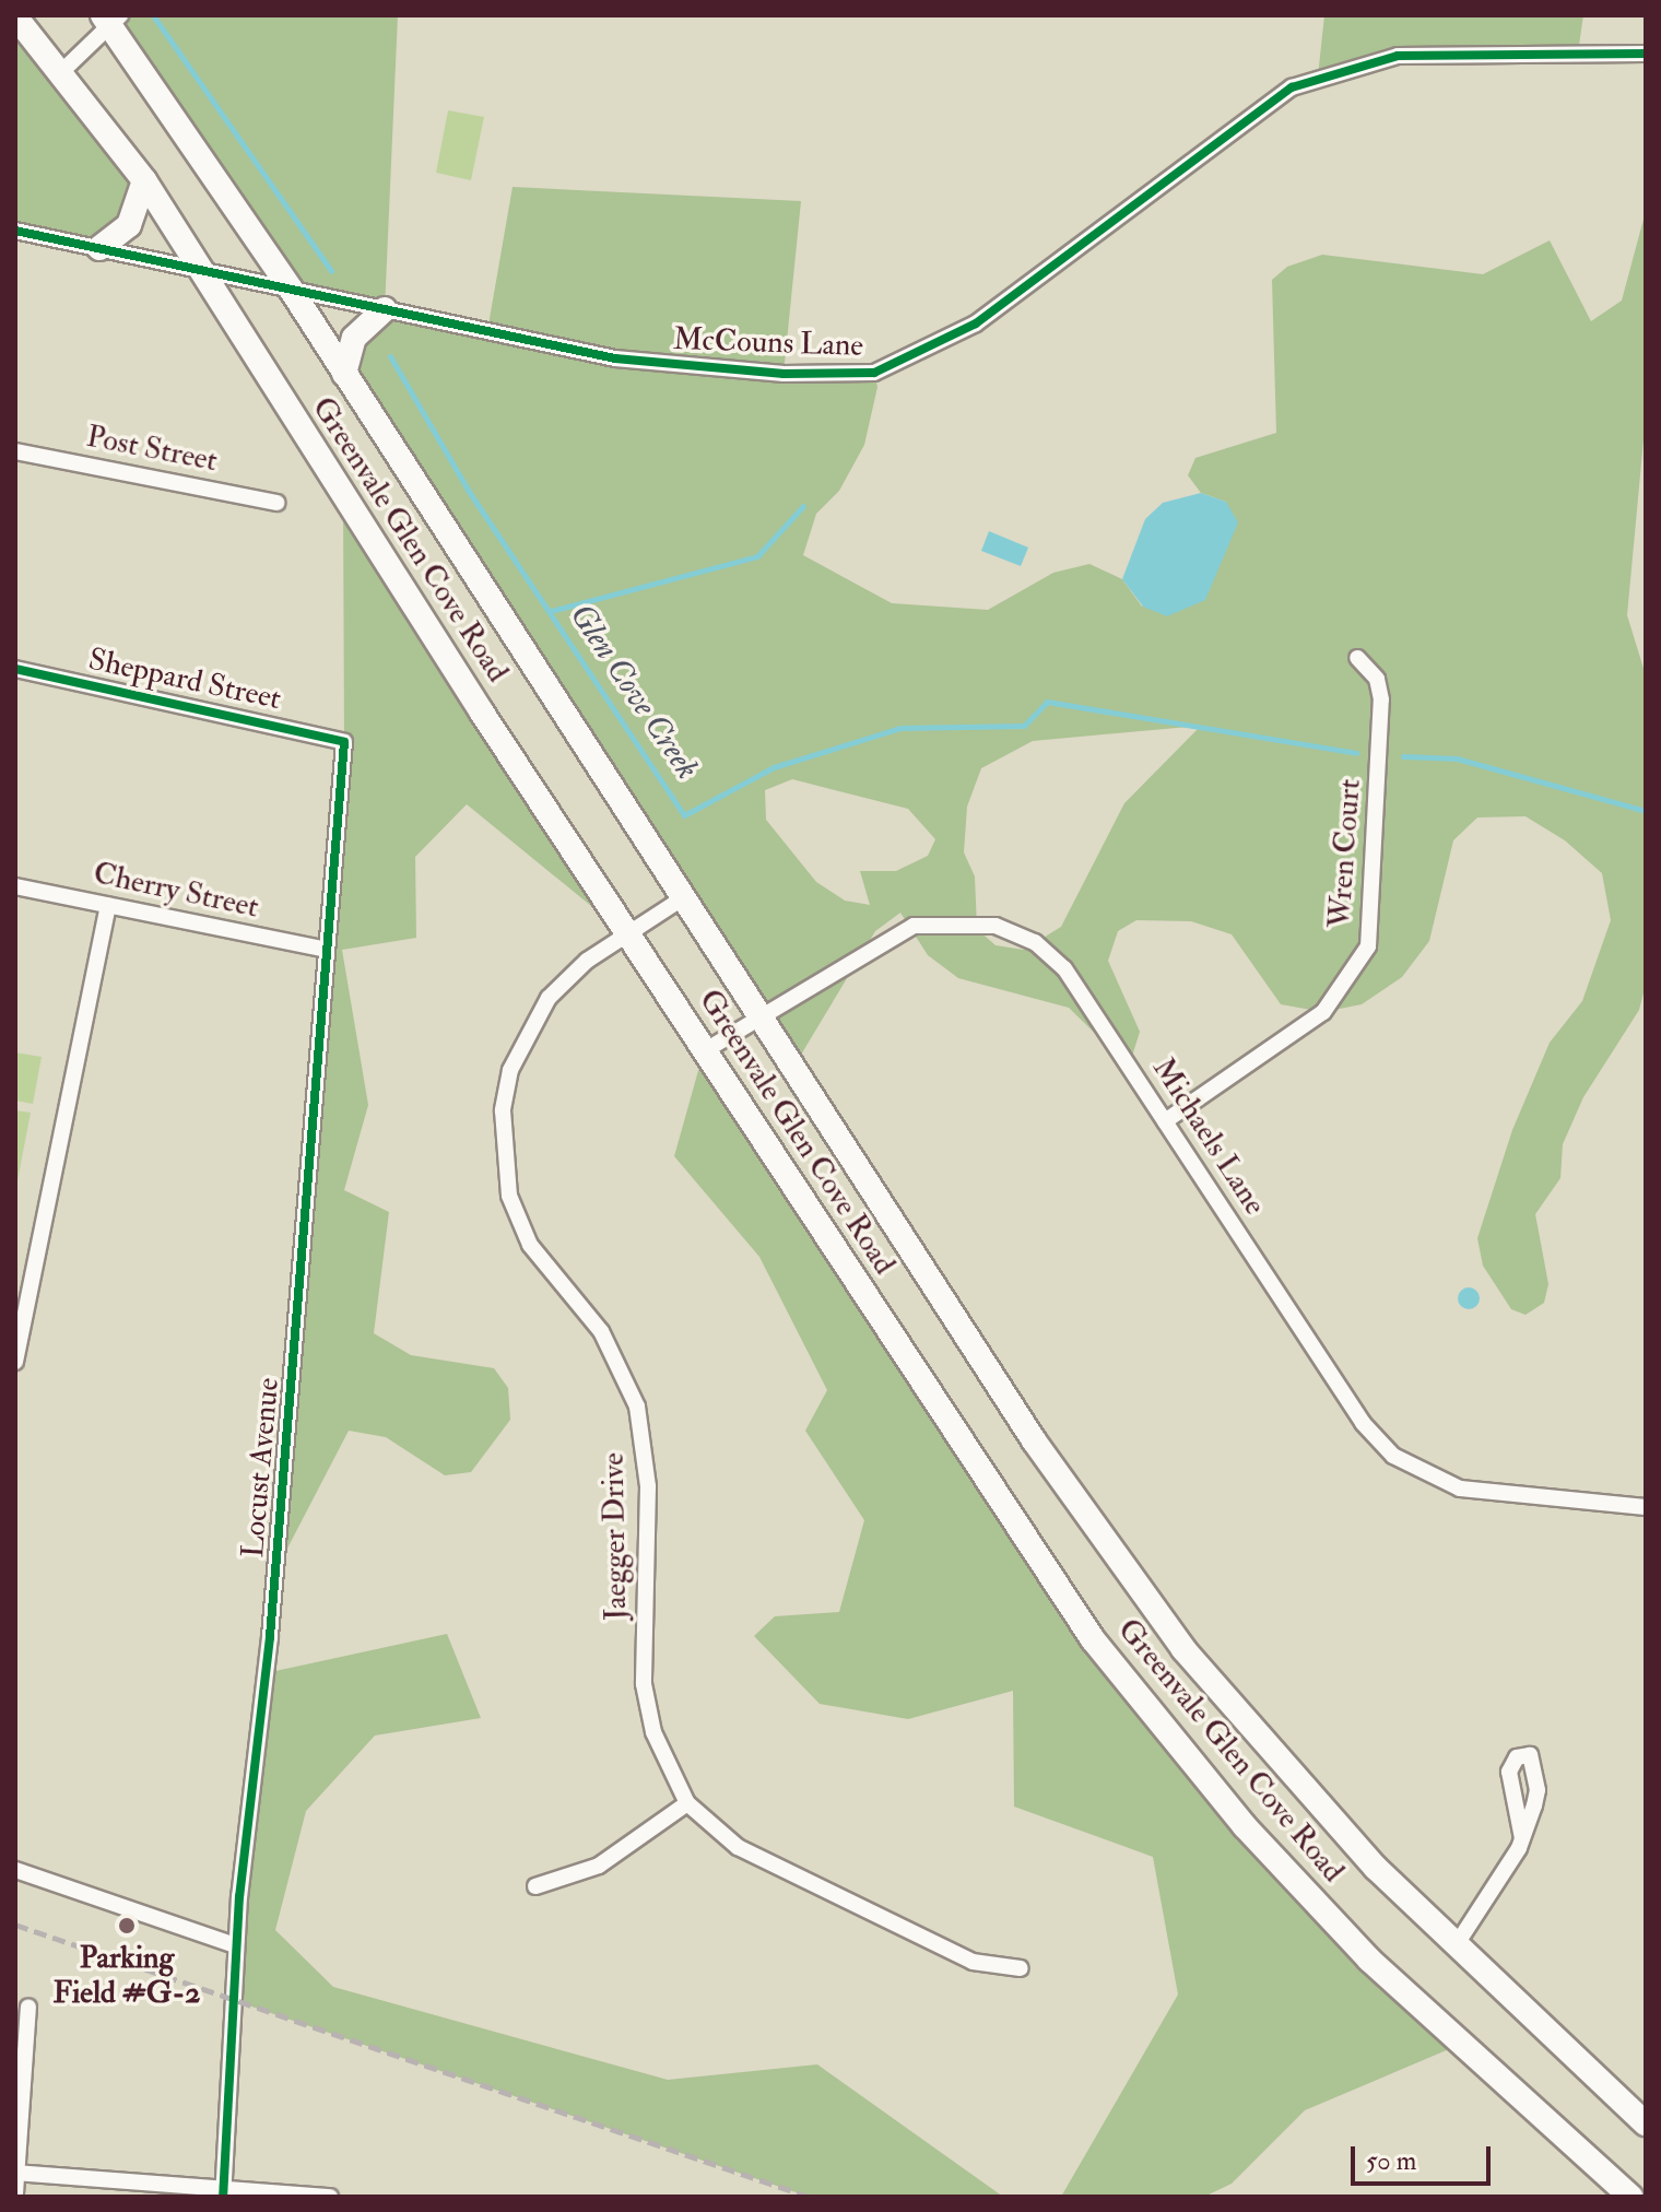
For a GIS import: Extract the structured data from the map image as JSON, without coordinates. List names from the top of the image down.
{
  "streets": {
    "main road": ["Greenvale Glen Cove Road"],
    "street": [
      "McCouns Lane",
      "Post Street",
      "Sheppard Street",
      "Wren Court",
      "Cherry Street",
      "Michaels Lane",
      "Locust Avenue",
      "Jaegger Drive"
    ]
  },
  "crossings": [
    ["McCouns Lane", "Greenvale Glen Cove Road"],
    ["Greenvale Glen Cove Road", "Michaels Lane"],
    ["Greenvale Glen Cove Road", "Jaegger Drive"],
    ["Sheppard Street", "Locust Avenue"],
    ["Wren Court", "Michaels Lane"],
    ["Cherry Street", "Locust Avenue"]
  ],
  "water": ["Glen Cove Creek"],
  "places": ["Parking Field #G-2"],
  "scale_bar": "50 m"
}
